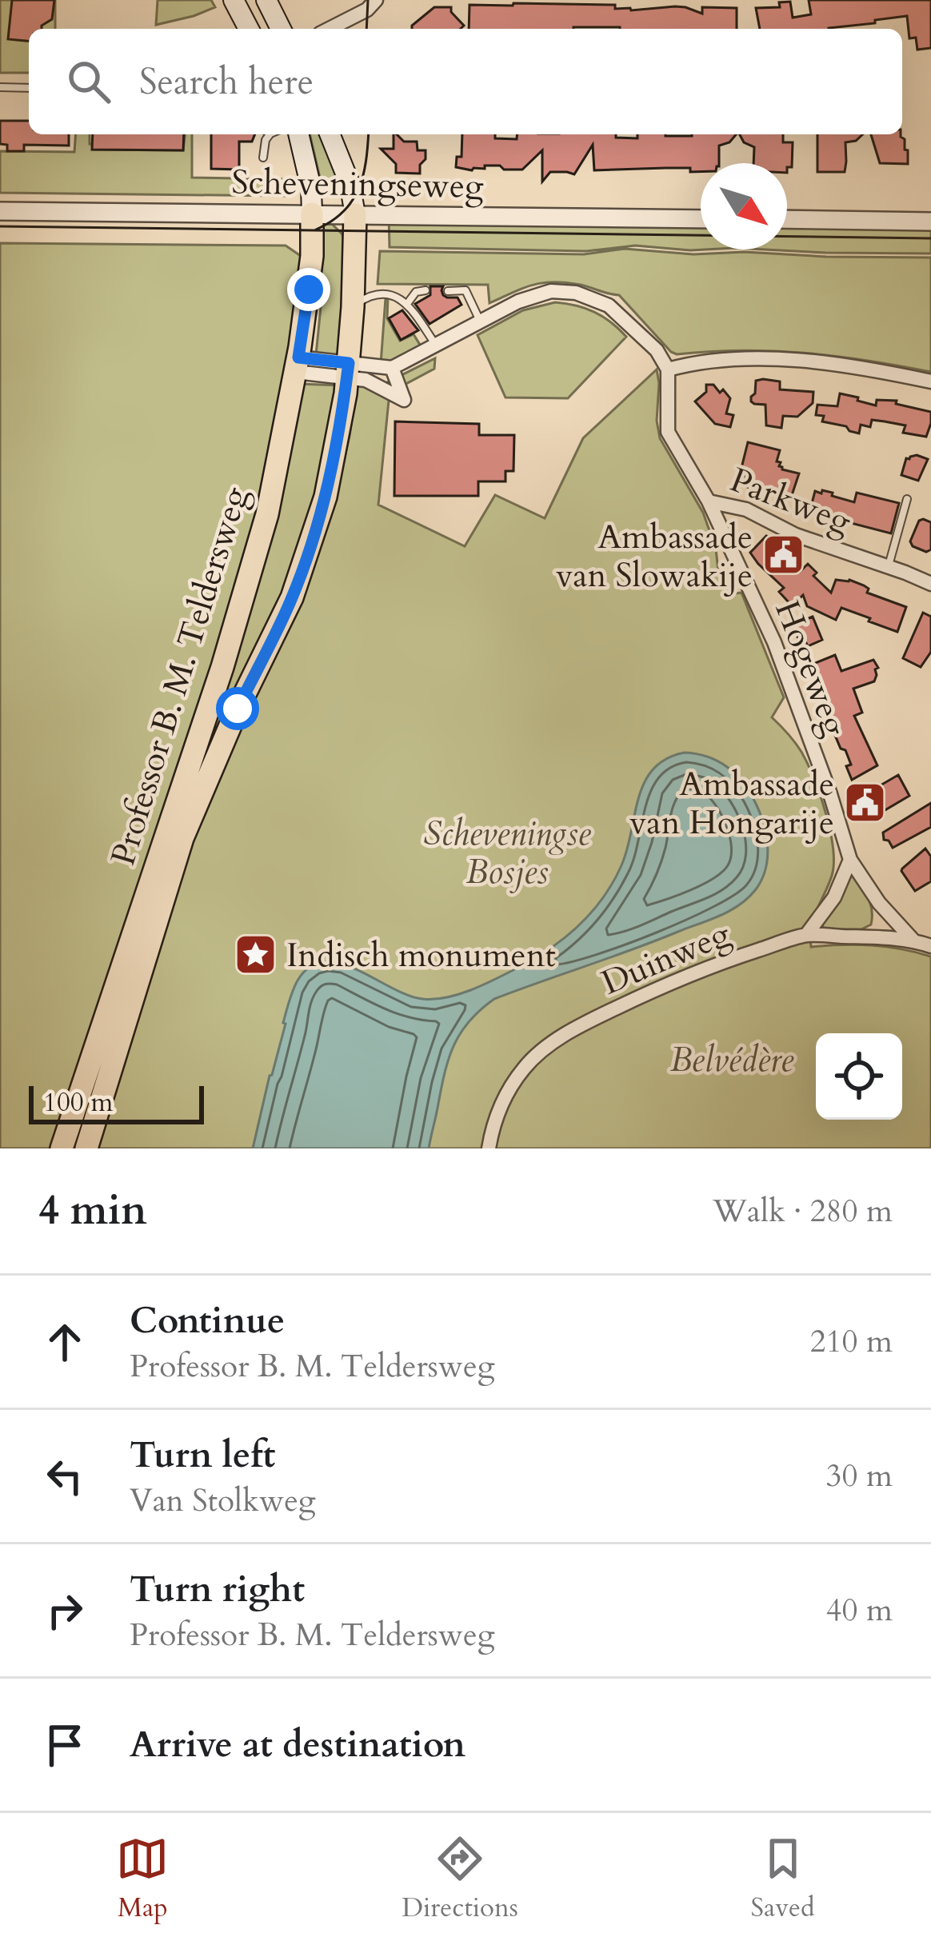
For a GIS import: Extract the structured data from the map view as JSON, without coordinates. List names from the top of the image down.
{
  "streets": {
    "main road": ["Professor B. M. Teldersweg"],
    "street": [
      "Scheveningseweg",
      "Parkweg",
      "Hogeweg",
      "Duinweg"
    ]
  },
  "crossings": [
    ["Scheveningseweg", "Professor B. M. Teldersweg"],
    ["Parkweg", "Hogeweg"],
    ["Hogeweg", "Duinweg"]
  ],
  "parks": ["Scheveningse Bosjes", "Belvédère"],
  "places": {
    "public building": ["Ambassade van Slowakije", "Ambassade van Hongarije"],
    "place": ["Indisch monument"]
  },
  "scale_bar": "100 m",
  "north": "bottom right",
  "page": {
    "search": "Search here",
    "scale": "100 m",
    "heading": ["4 min", "Walk · 280 m"],
    "list": [
      ["Continue", "Professor B. M. Teldersweg", "210 m"],
      ["Turn left", "Van Stolkweg", "30 m"],
      ["Turn right", "Professor B. M. Teldersweg", "40 m"],
      "Arrive at destination"
    ],
    "nav": ["Map", "Directions", "Saved"]
  }
}
